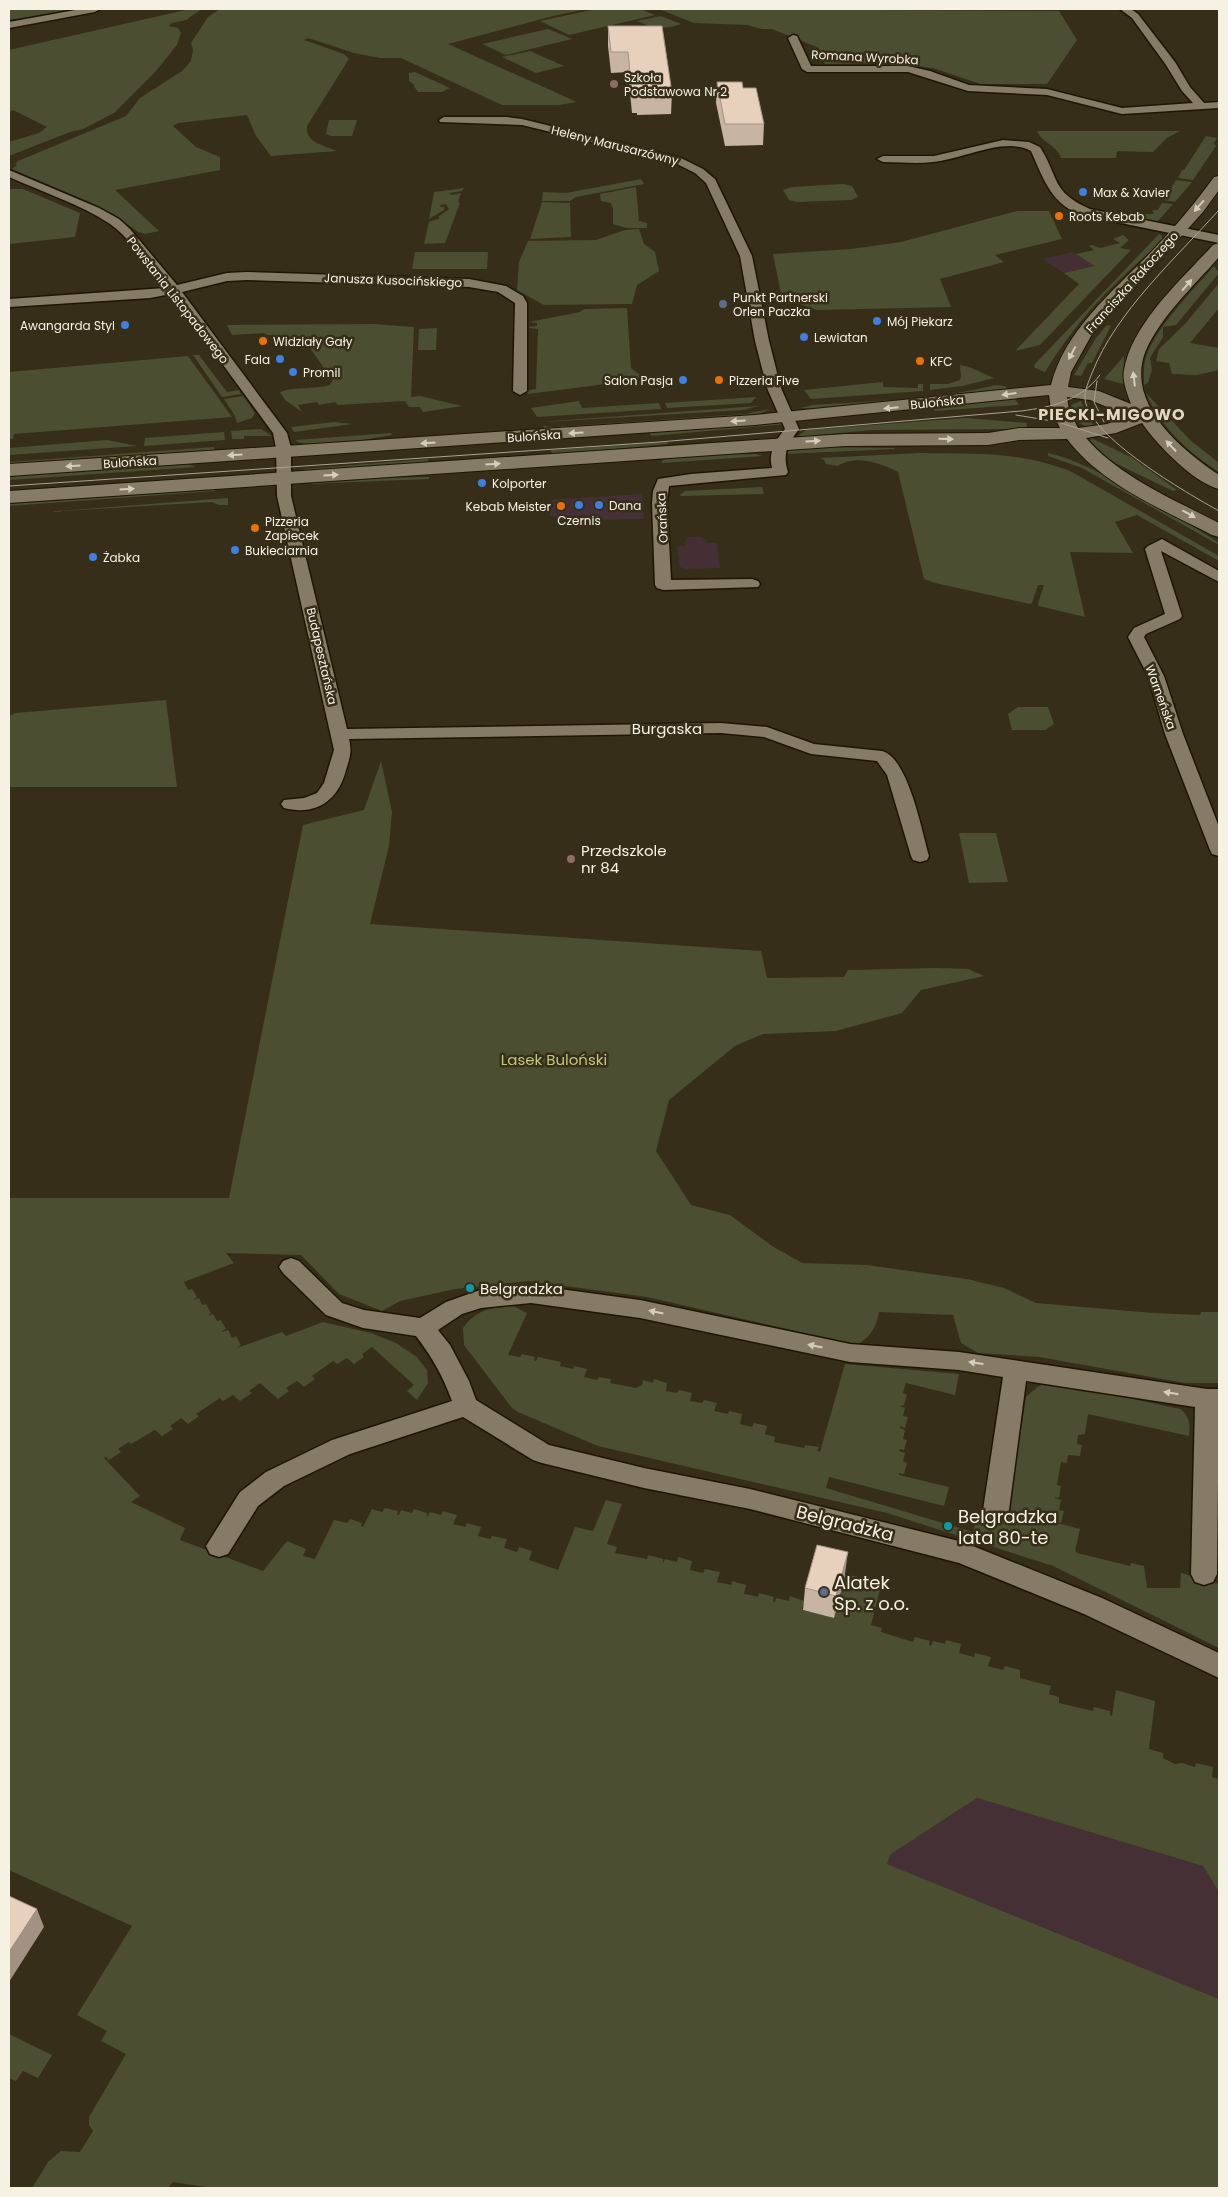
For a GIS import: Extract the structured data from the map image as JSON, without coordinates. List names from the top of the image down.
{
  "streets": {
    "main road": ["Franciszka Rakoczego", "Bulońska"],
    "street": [
      "Romana Wyrobka",
      "Heleny Marusarzówny",
      "Janusza Kusocińskiego",
      "Powstania Listopadowego",
      "Orańska",
      "Budapesztańska",
      "Warneńska",
      "Burgaska",
      "Belgradzka"
    ]
  },
  "crossings": [
    ["Heleny Marusarzówny", "Bulońska"],
    ["Janusza Kusocińskiego", "Powstania Listopadowego"],
    ["Franciszka Rakoczego", "Bulońska"],
    ["Powstania Listopadowego", "Bulońska"],
    ["Powstania Listopadowego", "Budapesztańska"],
    ["Bulońska", "Orańska"],
    ["Bulońska", "Budapesztańska"],
    ["Budapesztańska", "Burgaska"]
  ],
  "districts": ["PIECKI-MIGOWO"],
  "parks": ["Lasek Buloński"],
  "places": [
    "Szkoła Podstawowa Nr 2",
    "Max & Xavier",
    "Roots Kebab",
    "Punkt Partnerski Orlen Paczka",
    "Mój Piekarz",
    "Awangarda Styl",
    "Lewiatan",
    "Widziały Gały",
    "Fala",
    "KFC",
    "Promil",
    "Salon Pasja",
    "Pizzeria Five",
    "Kolporter",
    "Czernis",
    "Dana",
    "Kebab Meister",
    "Pizzeria Zapiecek",
    "Bukieciarnia",
    "Żabka",
    "Przedszkole nr 84",
    "Belgradzka",
    "Belgradzka lata 80-te",
    "Alatek Sp. z o.o."
  ]
}
